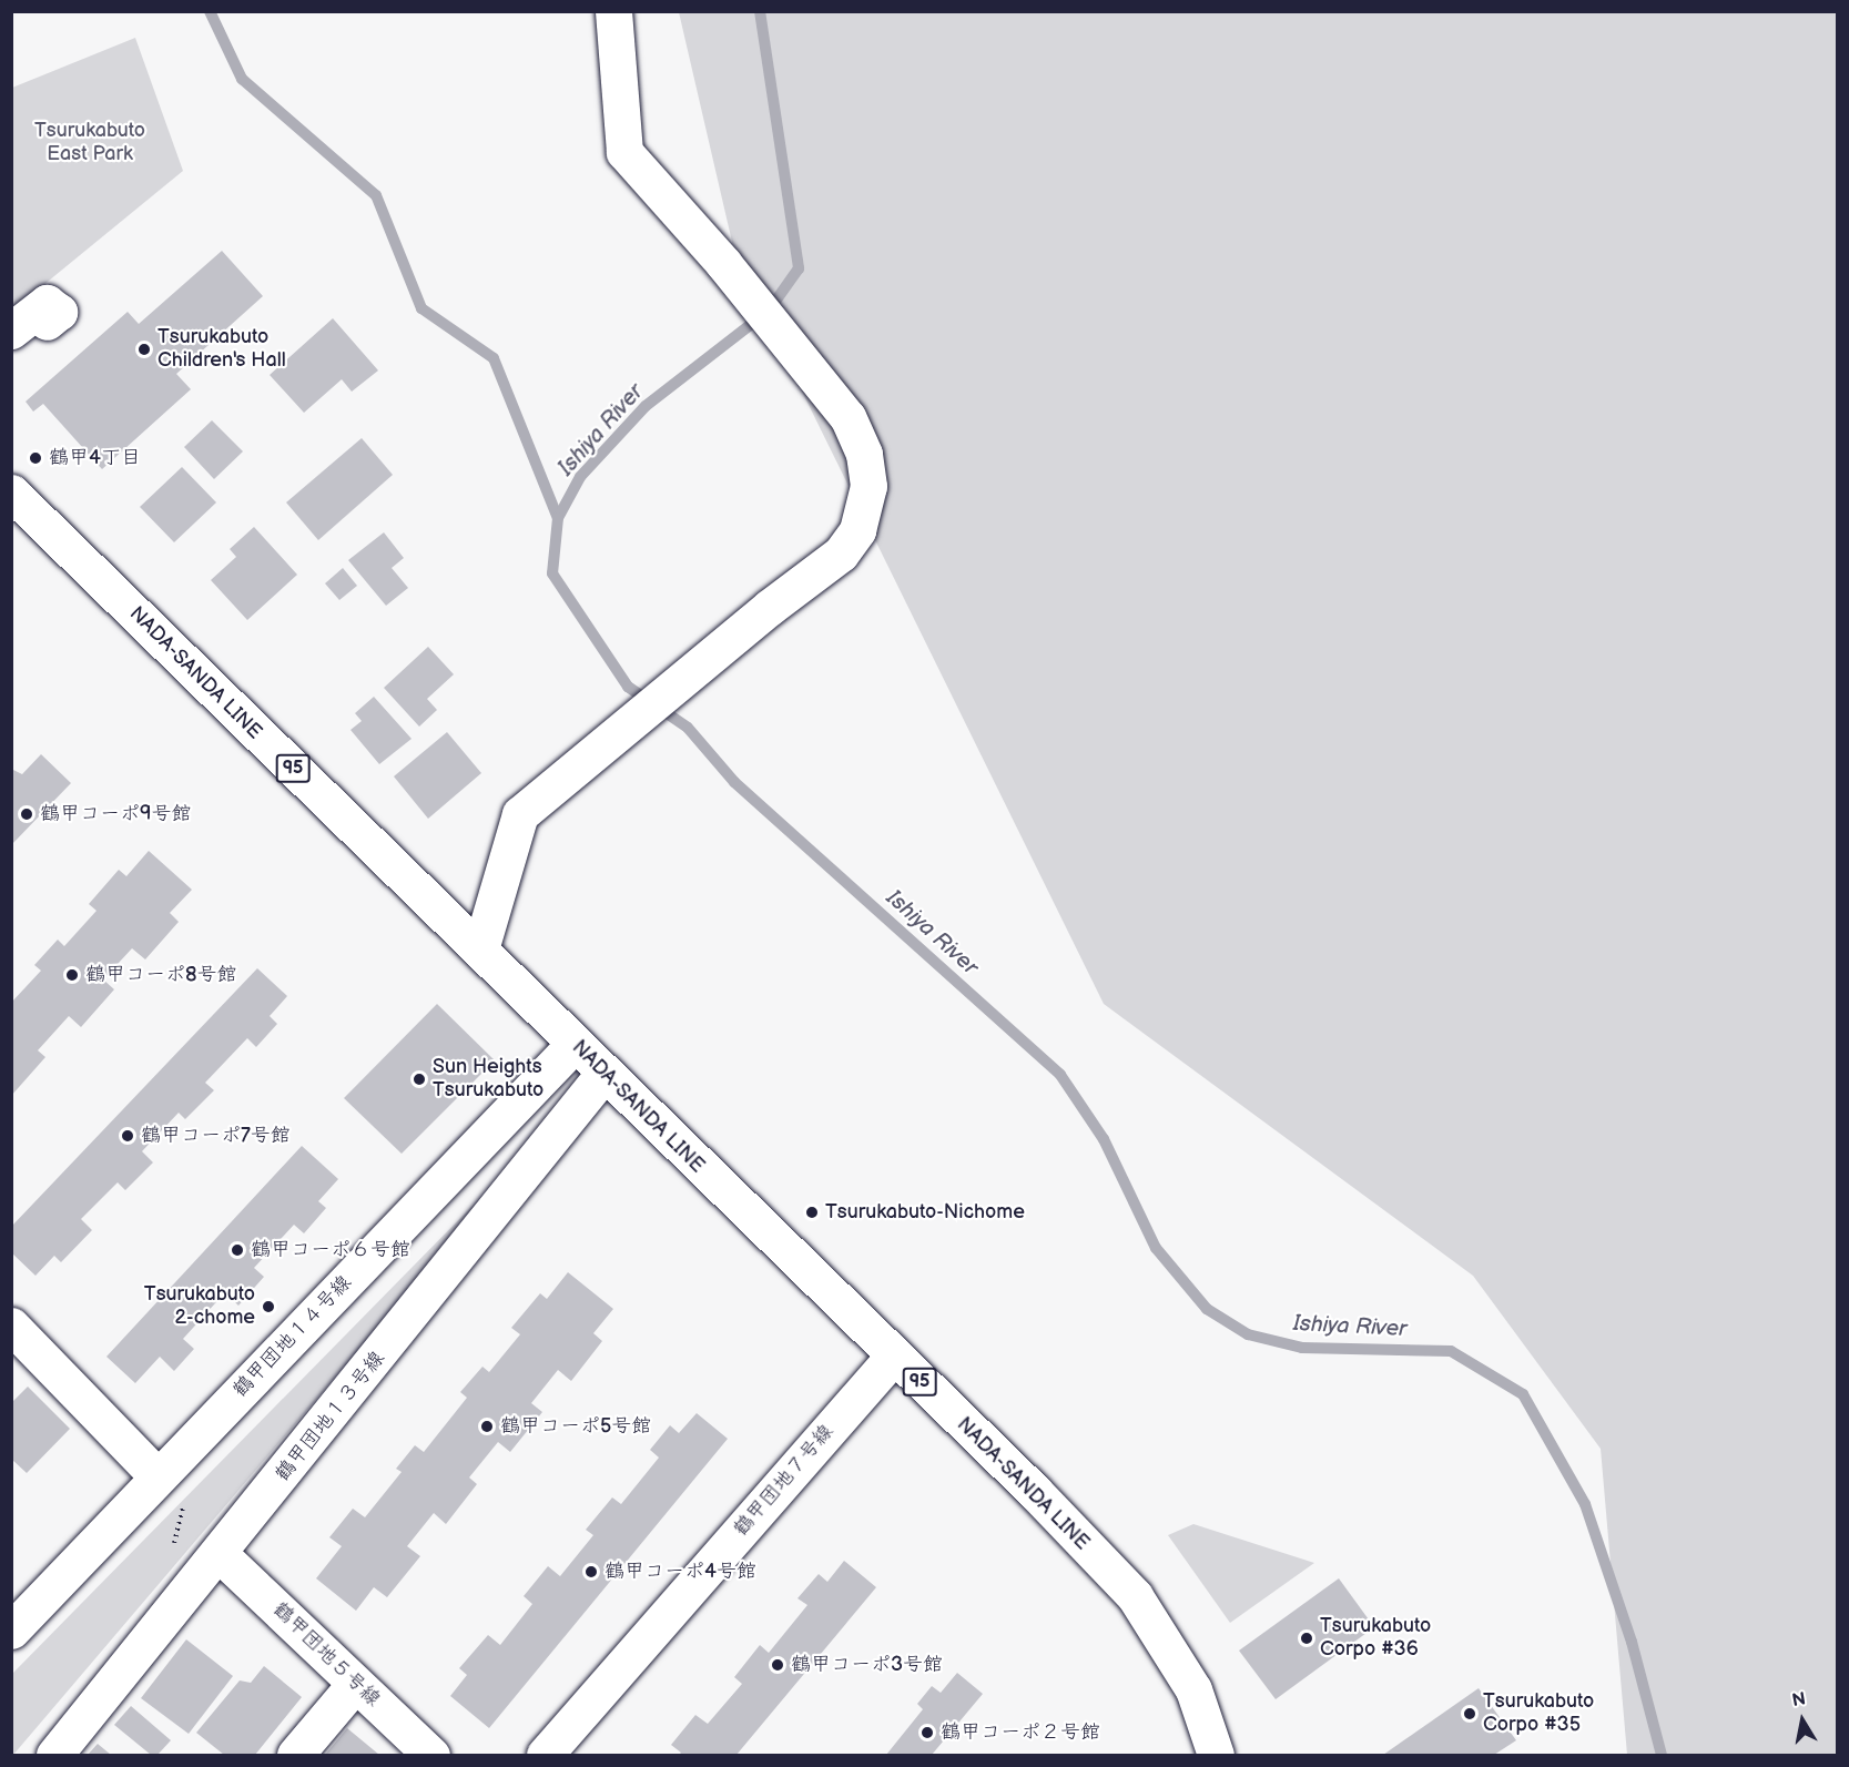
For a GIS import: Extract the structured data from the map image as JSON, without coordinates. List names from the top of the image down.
{
  "streets": {
    "street": [
      "NADA-SANDA LINE",
      "95",
      "鶴甲団地１４号線",
      "鶴甲団地１３号線",
      "鶴甲団地７号線",
      "鶴甲団地５号線"
    ]
  },
  "crossings": [
    ["NADA-SANDA LINE", "鶴甲団地１４号線"],
    ["NADA-SANDA LINE", "鶴甲団地１３号線"],
    ["NADA-SANDA LINE", "鶴甲団地７号線"],
    ["鶴甲団地１３号線", "鶴甲団地５号線"]
  ],
  "water": ["Ishiya River"],
  "parks": ["Tsurukabuto East Park"],
  "places": [
    "Tsurukabuto Children's Hall",
    "鶴甲4丁目",
    "鶴甲コーポ9号館",
    "鶴甲コーポ8号館",
    "Sun Heights Tsurukabuto",
    "鶴甲コーポ7号館",
    "Tsurukabuto-Nichome",
    "鶴甲コーポ６号館",
    "Tsurukabuto 2-chome",
    "鶴甲コーポ5号館",
    "鶴甲コーポ4号館",
    "Tsurukabuto Corpo #36",
    "鶴甲コーポ3号館",
    "Tsurukabuto Corpo #35",
    "鶴甲コーポ２号館"
  ],
  "north": "top"
}
